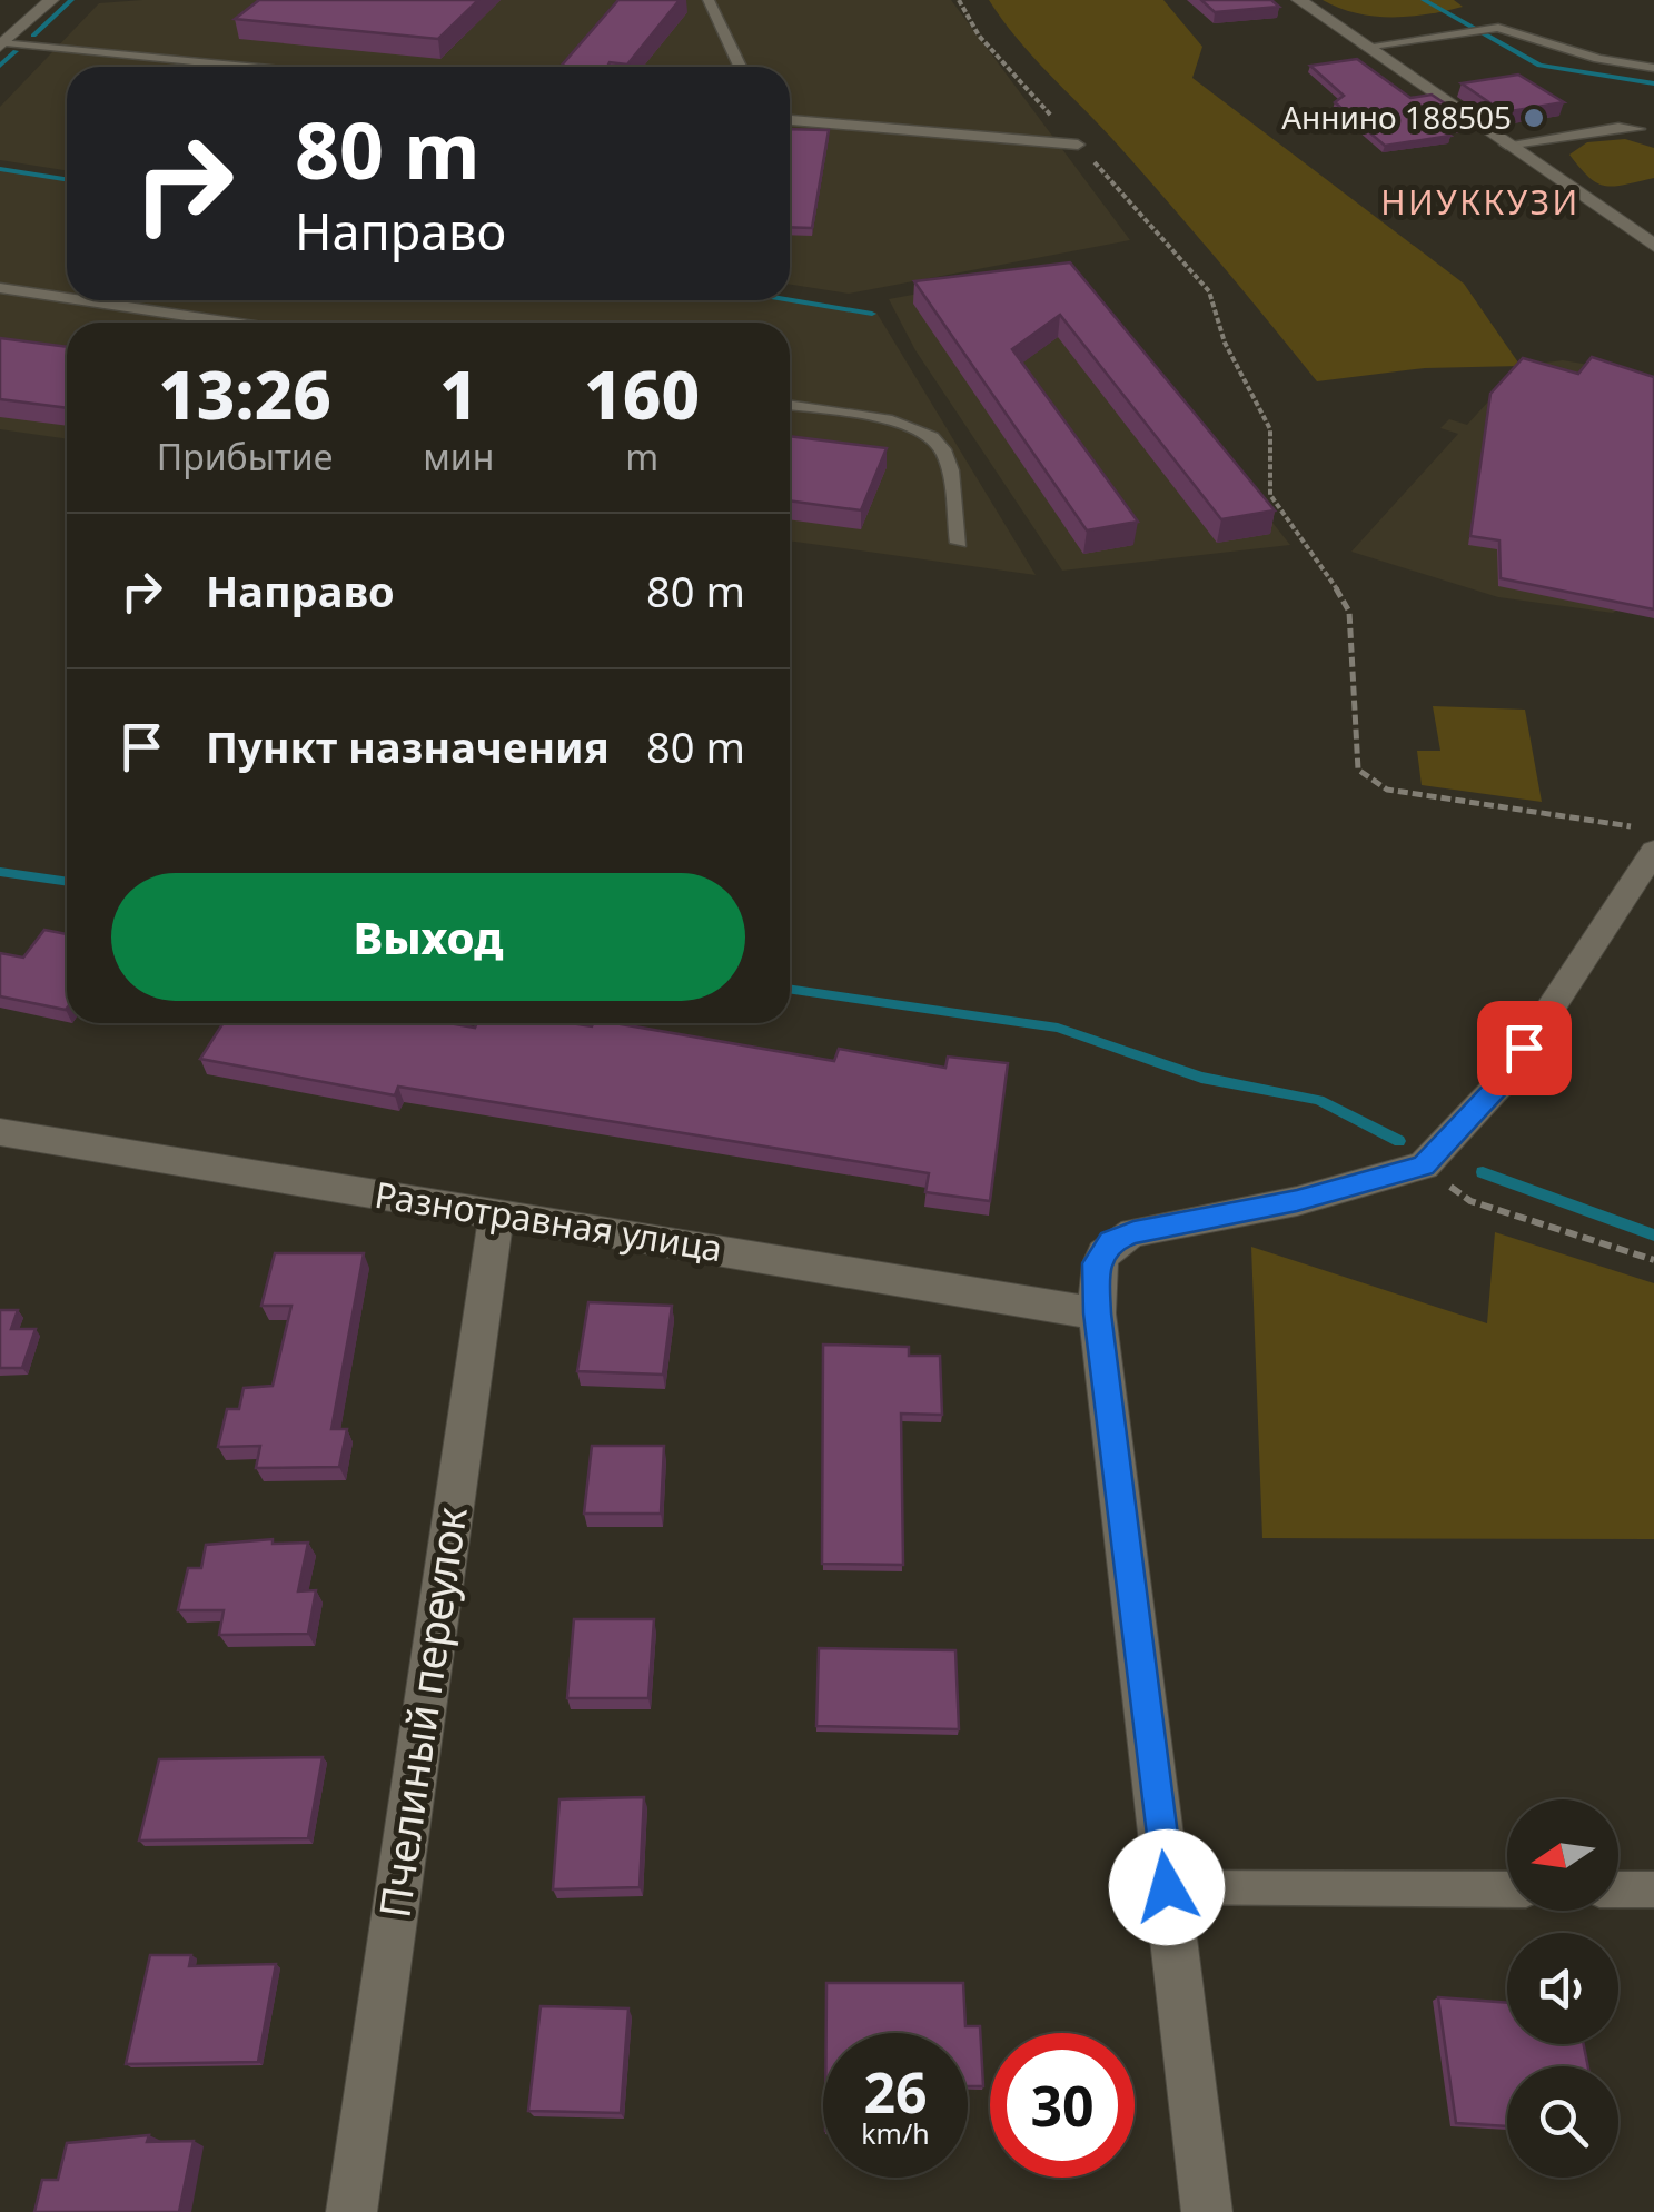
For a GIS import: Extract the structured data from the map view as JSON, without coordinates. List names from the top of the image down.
{
  "streets": {
    "street": ["Разнотравная улица", "Пчелиный переулок"]
  },
  "crossings": [
    ["Разнотравная улица", "Пчелиный переулок"]
  ],
  "districts": ["НИУККУЗИ"],
  "places": ["Аннино 188505"],
  "north": "left",
  "page": {
    "turn": ["80 m", "Направо"],
    "eta": [
      "13:26",
      "Прибытие",
      "1",
      "мин",
      "160",
      "m"
    ],
    "list": [
      {
        "name": "Направо",
        "value": "80 m"
      },
      {
        "name": "Пункт назначения",
        "value": "80 m"
      }
    ],
    "buttons": "Выход",
    "speed": "26 km/h",
    "limit": "30"
  }
}
